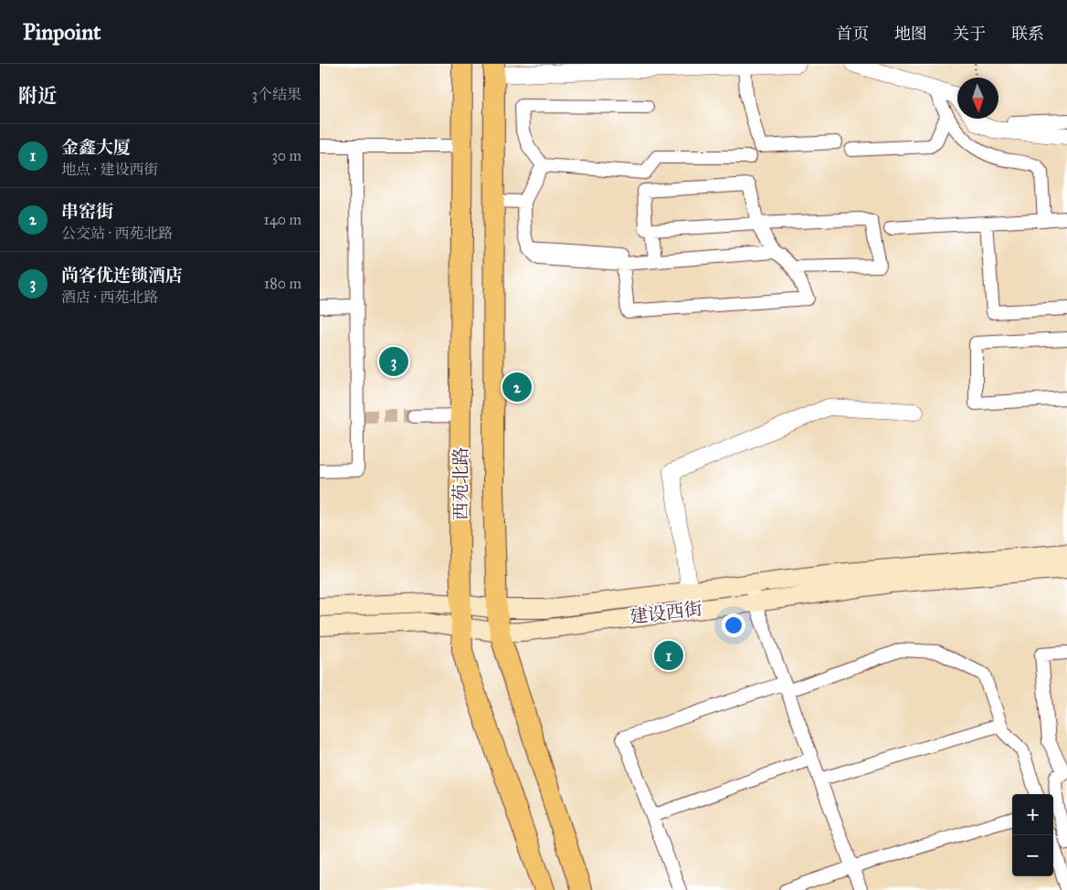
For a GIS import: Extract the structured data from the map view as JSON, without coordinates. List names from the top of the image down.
{
  "streets": {
    "main road": ["西苑北路", "建设西街"]
  },
  "crossings": [
    ["西苑北路", "建设西街"]
  ],
  "north": "bottom",
  "page": {
    "header": "Pinpoint",
    "nav": [
      "首页",
      "地图",
      "关于",
      "联系"
    ],
    "heading": ["附近", "3个结果"],
    "list": [
      {
        "mark": "1",
        "name": "金鑫大厦",
        "note": "地点 · 建设西街",
        "value": "30 m"
      },
      {
        "mark": "2",
        "name": "串窑街",
        "note": "公交站 · 西苑北路",
        "value": "140 m"
      },
      {
        "mark": "3",
        "name": "尚客优连锁酒店",
        "note": "酒店 · 西苑北路",
        "value": "180 m"
      }
    ],
    "pins": ["3", "2", "1"],
    "map_buttons": ["+", "−"]
  }
}
